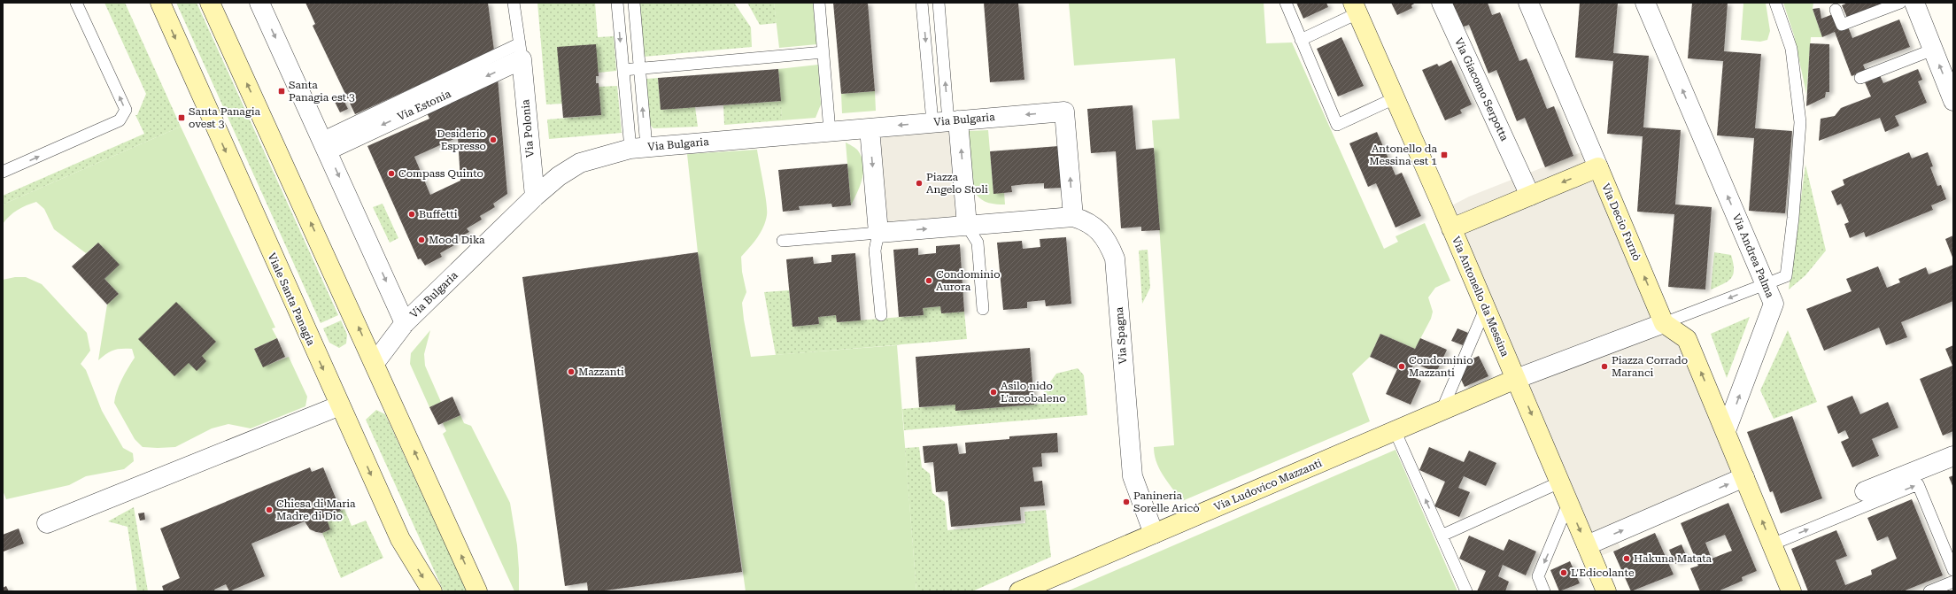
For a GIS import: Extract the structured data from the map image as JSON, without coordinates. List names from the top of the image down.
{
  "streets": {
    "street": [
      "Via Giacomo Serpotta",
      "Via Estonia",
      "Via Bulgaria",
      "Via Polonia",
      "Via Decio Furnò",
      "Via Andrea Palma",
      "Via Antonello da Messina",
      "Viale Santa Panagia",
      "Via Spagna",
      "Via Ludovico Mazzanti"
    ]
  },
  "crossings": [
    ["Via Estonia", "Via Polonia"],
    ["Via Bulgaria", "Via Polonia"],
    ["Via Bulgaria", "Via Spagna"],
    ["Via Antonello da Messina", "Via Ludovico Mazzanti"],
    ["Via Spagna", "Via Ludovico Mazzanti"]
  ],
  "one_way": ["Via Decio Furnò", "Via Andrea Palma"],
  "places": {
    "transit": ["Santa Panagia est 3", "Santa Panagia ovest 3", "Antonello da Messina est 1"],
    "other": [
      "Desiderio Espresso",
      "Compass Quinto",
      "Piazza Angelo Stoli",
      "Buffetti",
      "Mood Dika",
      "Condominio Aurora",
      "Condominio Mazzanti",
      "Piazza Corrado Maranci",
      "Mazzanti",
      "Asilo nido L'arcobaleno",
      "Panineria Sorelle Aricò",
      "Chiesa di Maria Madre di Dio",
      "Hakuna Matata",
      "L'Edicolante"
    ]
  }
}
